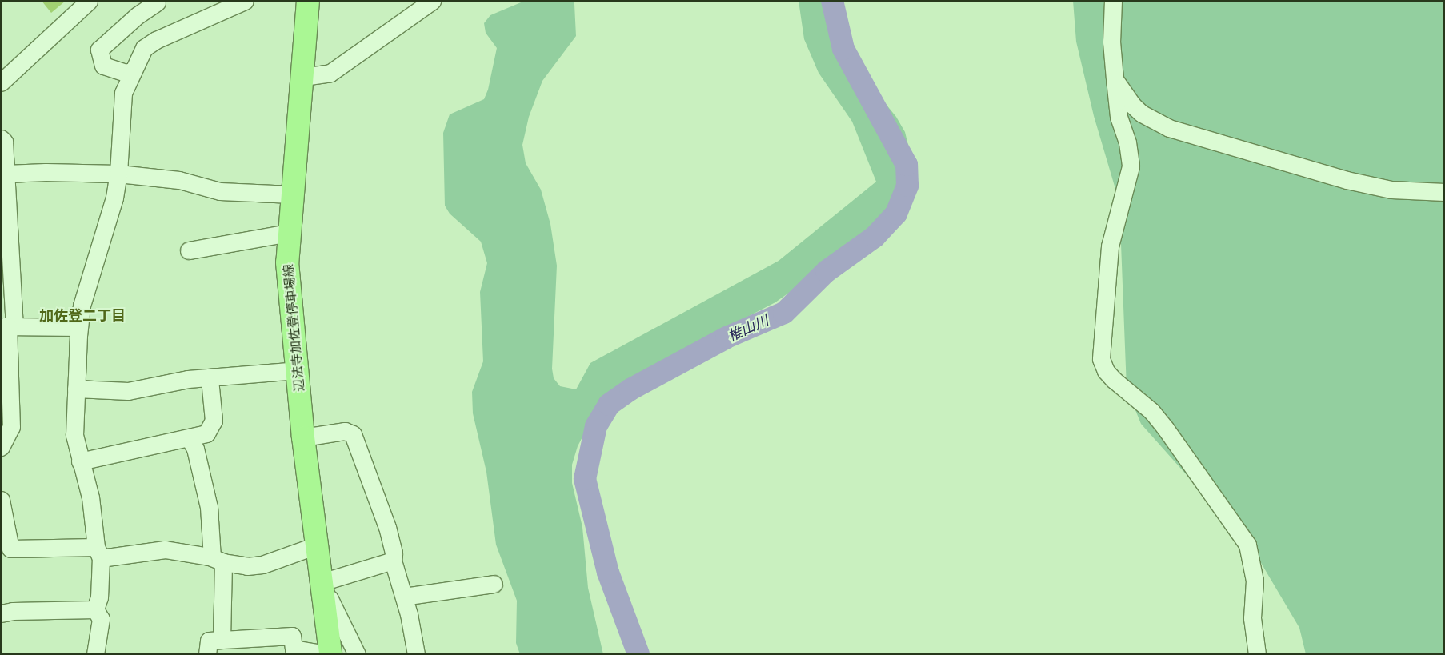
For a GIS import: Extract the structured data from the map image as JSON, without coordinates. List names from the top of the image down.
{
  "streets": {
    "main road": ["辺法寺加佐登停車場線"]
  },
  "districts": ["加佐登二丁目"],
  "water": ["椎山川"]
}
